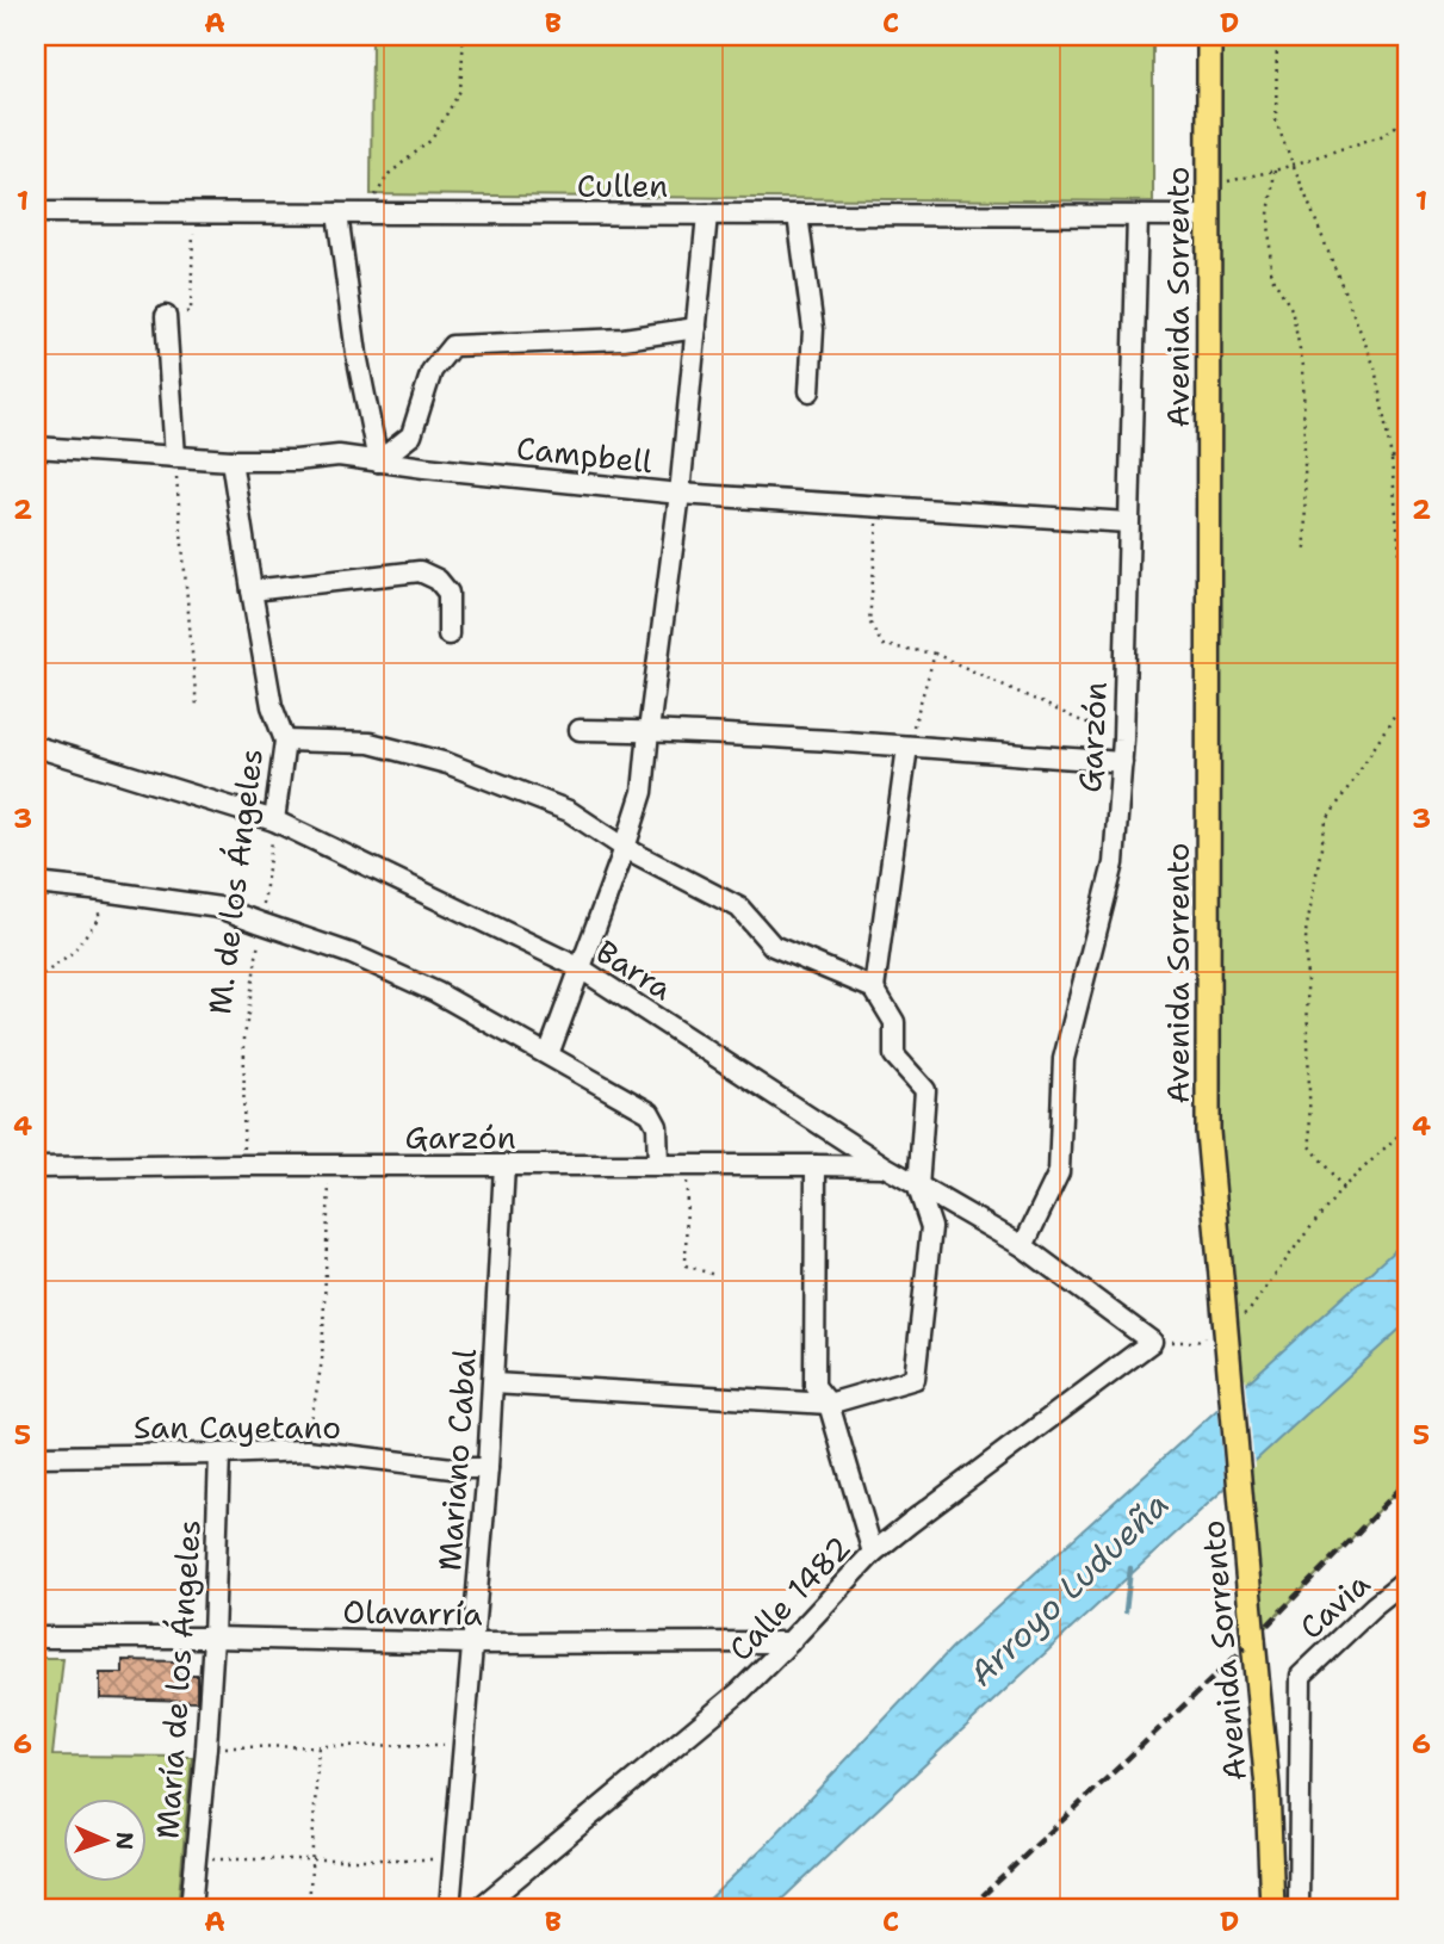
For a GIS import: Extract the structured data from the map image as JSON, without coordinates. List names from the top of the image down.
{
  "streets": {
    "main road": ["Avenida Sorrento"],
    "street": [
      "Cullen",
      "Campbell",
      "Garzón",
      "M. de los Ángeles",
      "Barra",
      "San Cayetano",
      "Mariano Cabal",
      "Calle 1482",
      "Cavia",
      "Olavarría",
      "María de los Ángeles"
    ]
  },
  "crossings": [
    ["Cullen", "Avenida Sorrento"],
    ["Cullen", "Garzón"],
    ["Campbell", "Garzón"],
    ["Campbell", "M. de los Ángeles"],
    ["Garzón", "M. de los Ángeles"],
    ["Garzón", "Barra"],
    ["Garzón", "Mariano Cabal"],
    ["M. de los Ángeles", "Barra"],
    ["Barra", "Calle 1482"],
    ["San Cayetano", "Mariano Cabal"],
    ["San Cayetano", "María de los Ángeles"],
    ["Mariano Cabal", "Olavarría"],
    ["Calle 1482", "Olavarría"],
    ["Olavarría", "María de los Ángeles"]
  ],
  "water": ["Arroyo Ludueña"],
  "north": "right",
  "grid": {
    "columns": [
      "A",
      "B",
      "C",
      "D"
    ],
    "rows": [
      "1",
      "2",
      "3",
      "4",
      "5",
      "6"
    ]
  }
}
